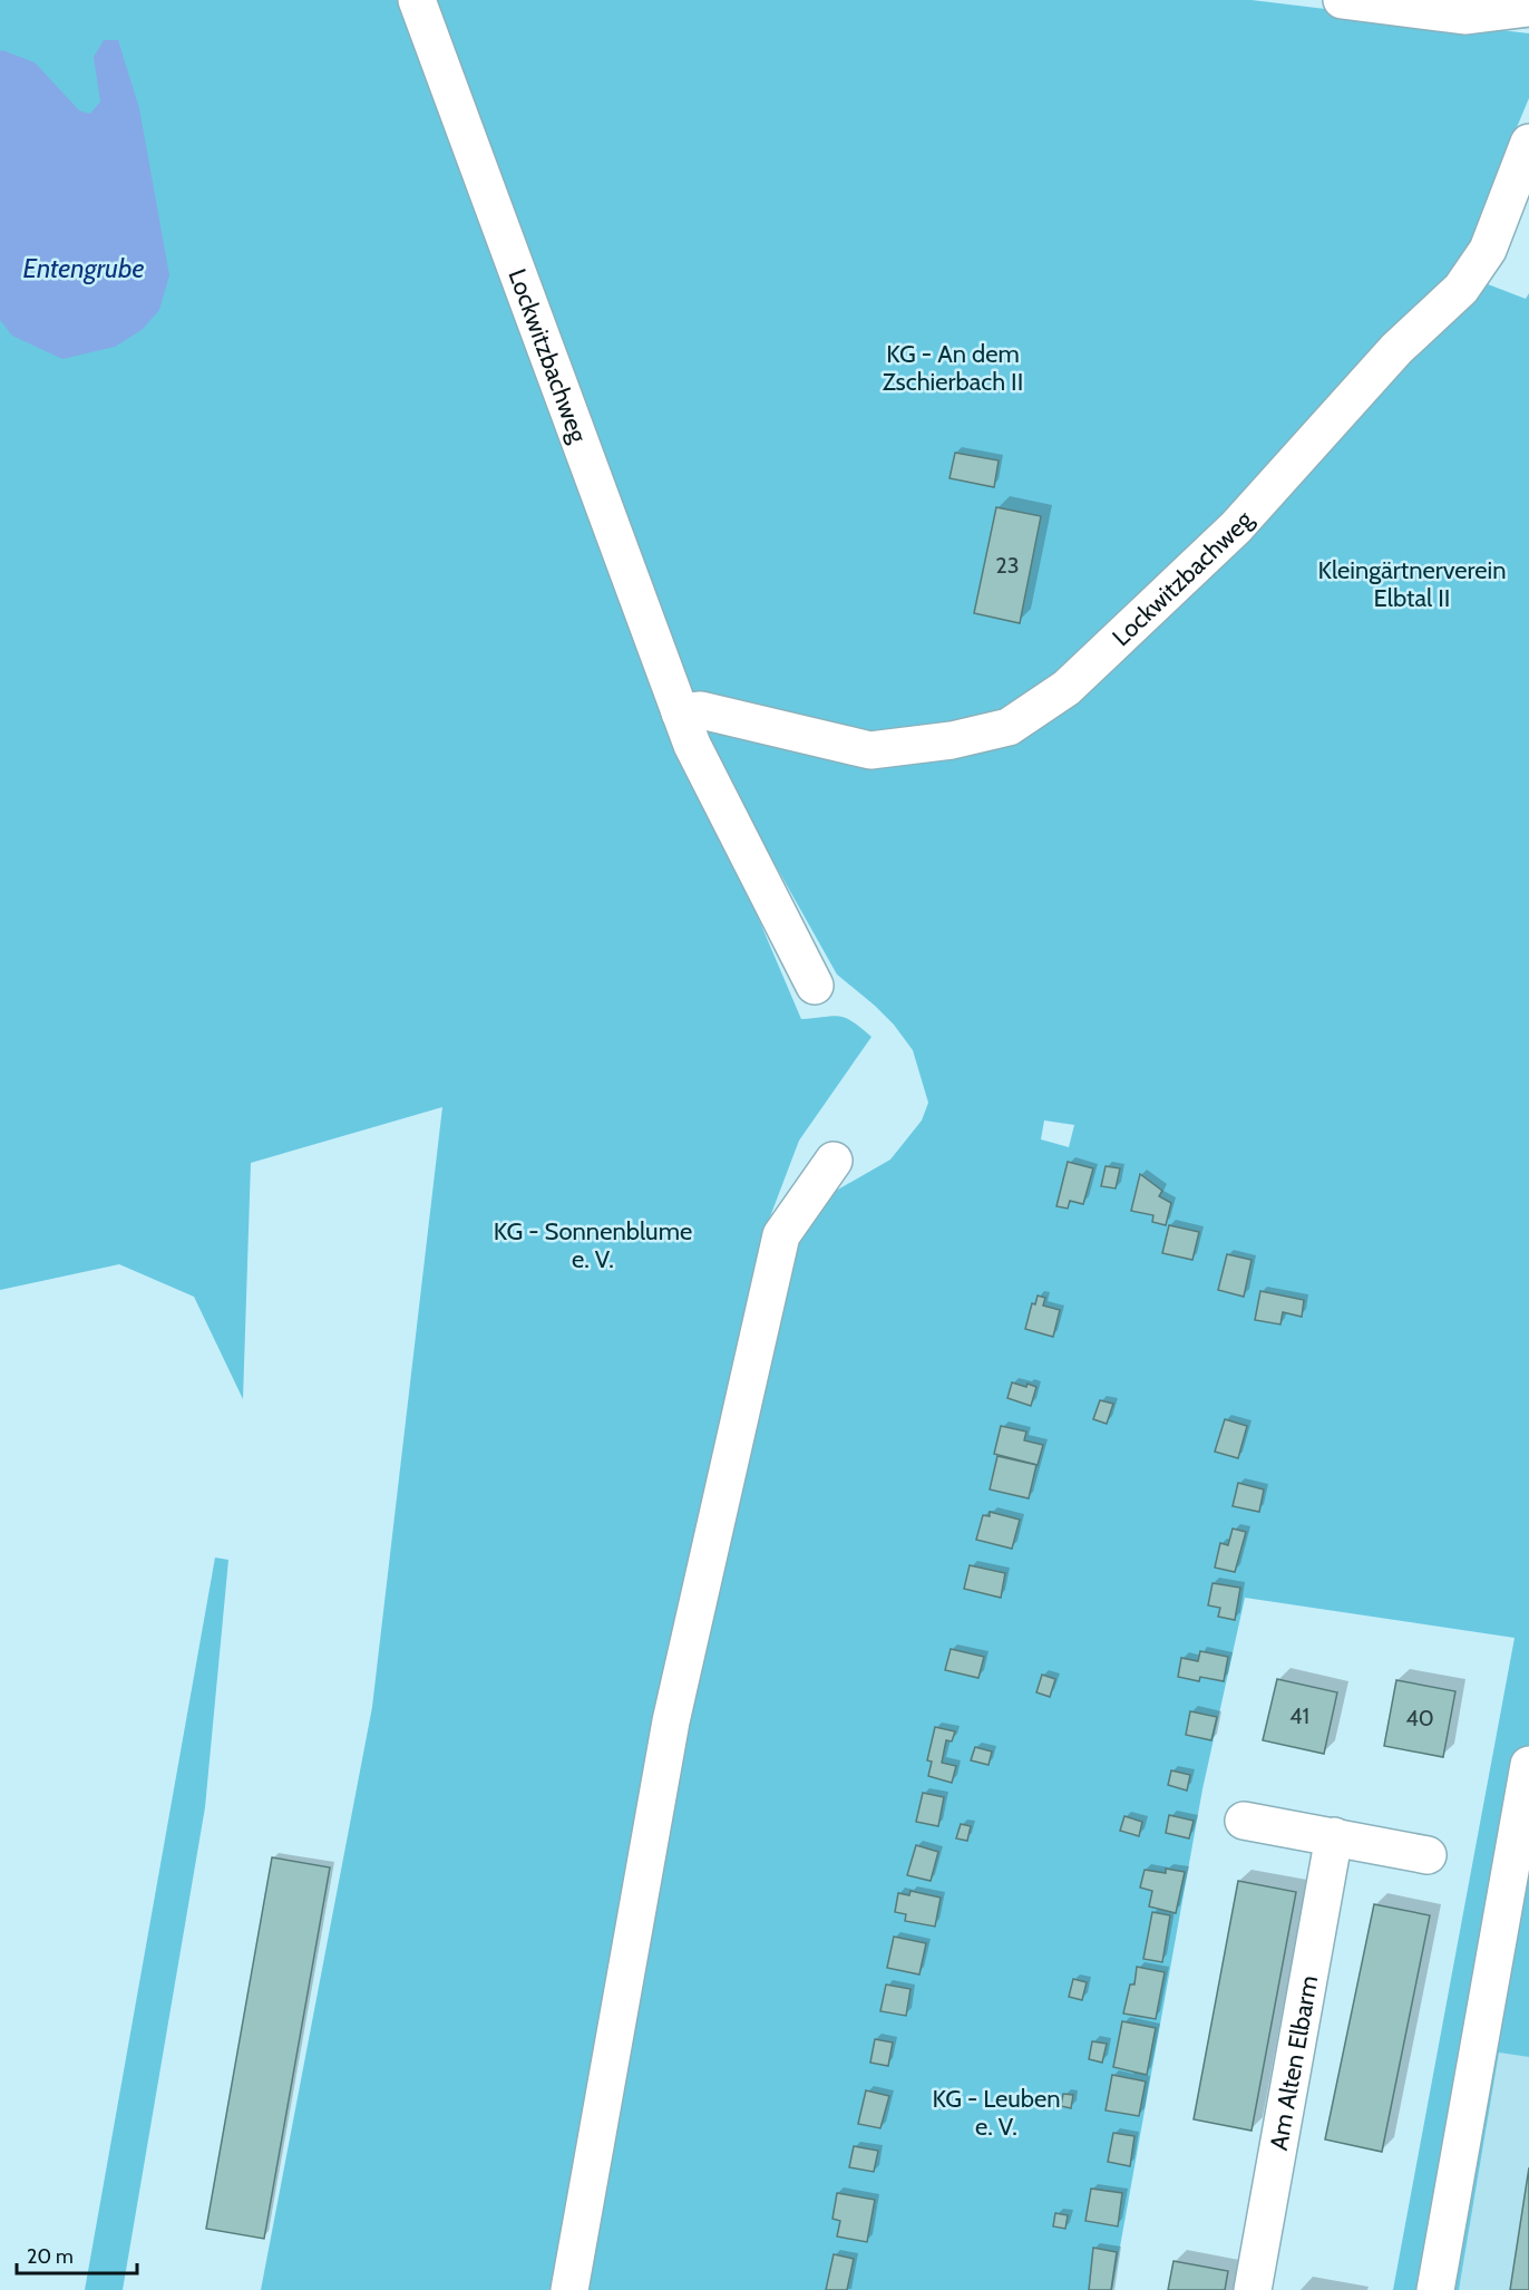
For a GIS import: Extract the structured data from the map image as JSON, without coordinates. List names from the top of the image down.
{
  "streets": {
    "street": ["Lockwitzbachweg", "Am Alten Elbarm"]
  },
  "water": ["Entengrube"],
  "parks": [
    "KG - An dem Zschierbach II",
    "Kleingärtnerverein Elbtal II",
    "KG - Sonnenblume e. V.",
    "KG - Leuben e. V."
  ],
  "house_numbers": ["23", "41", "40"],
  "scale_bar": "20 m"
}
